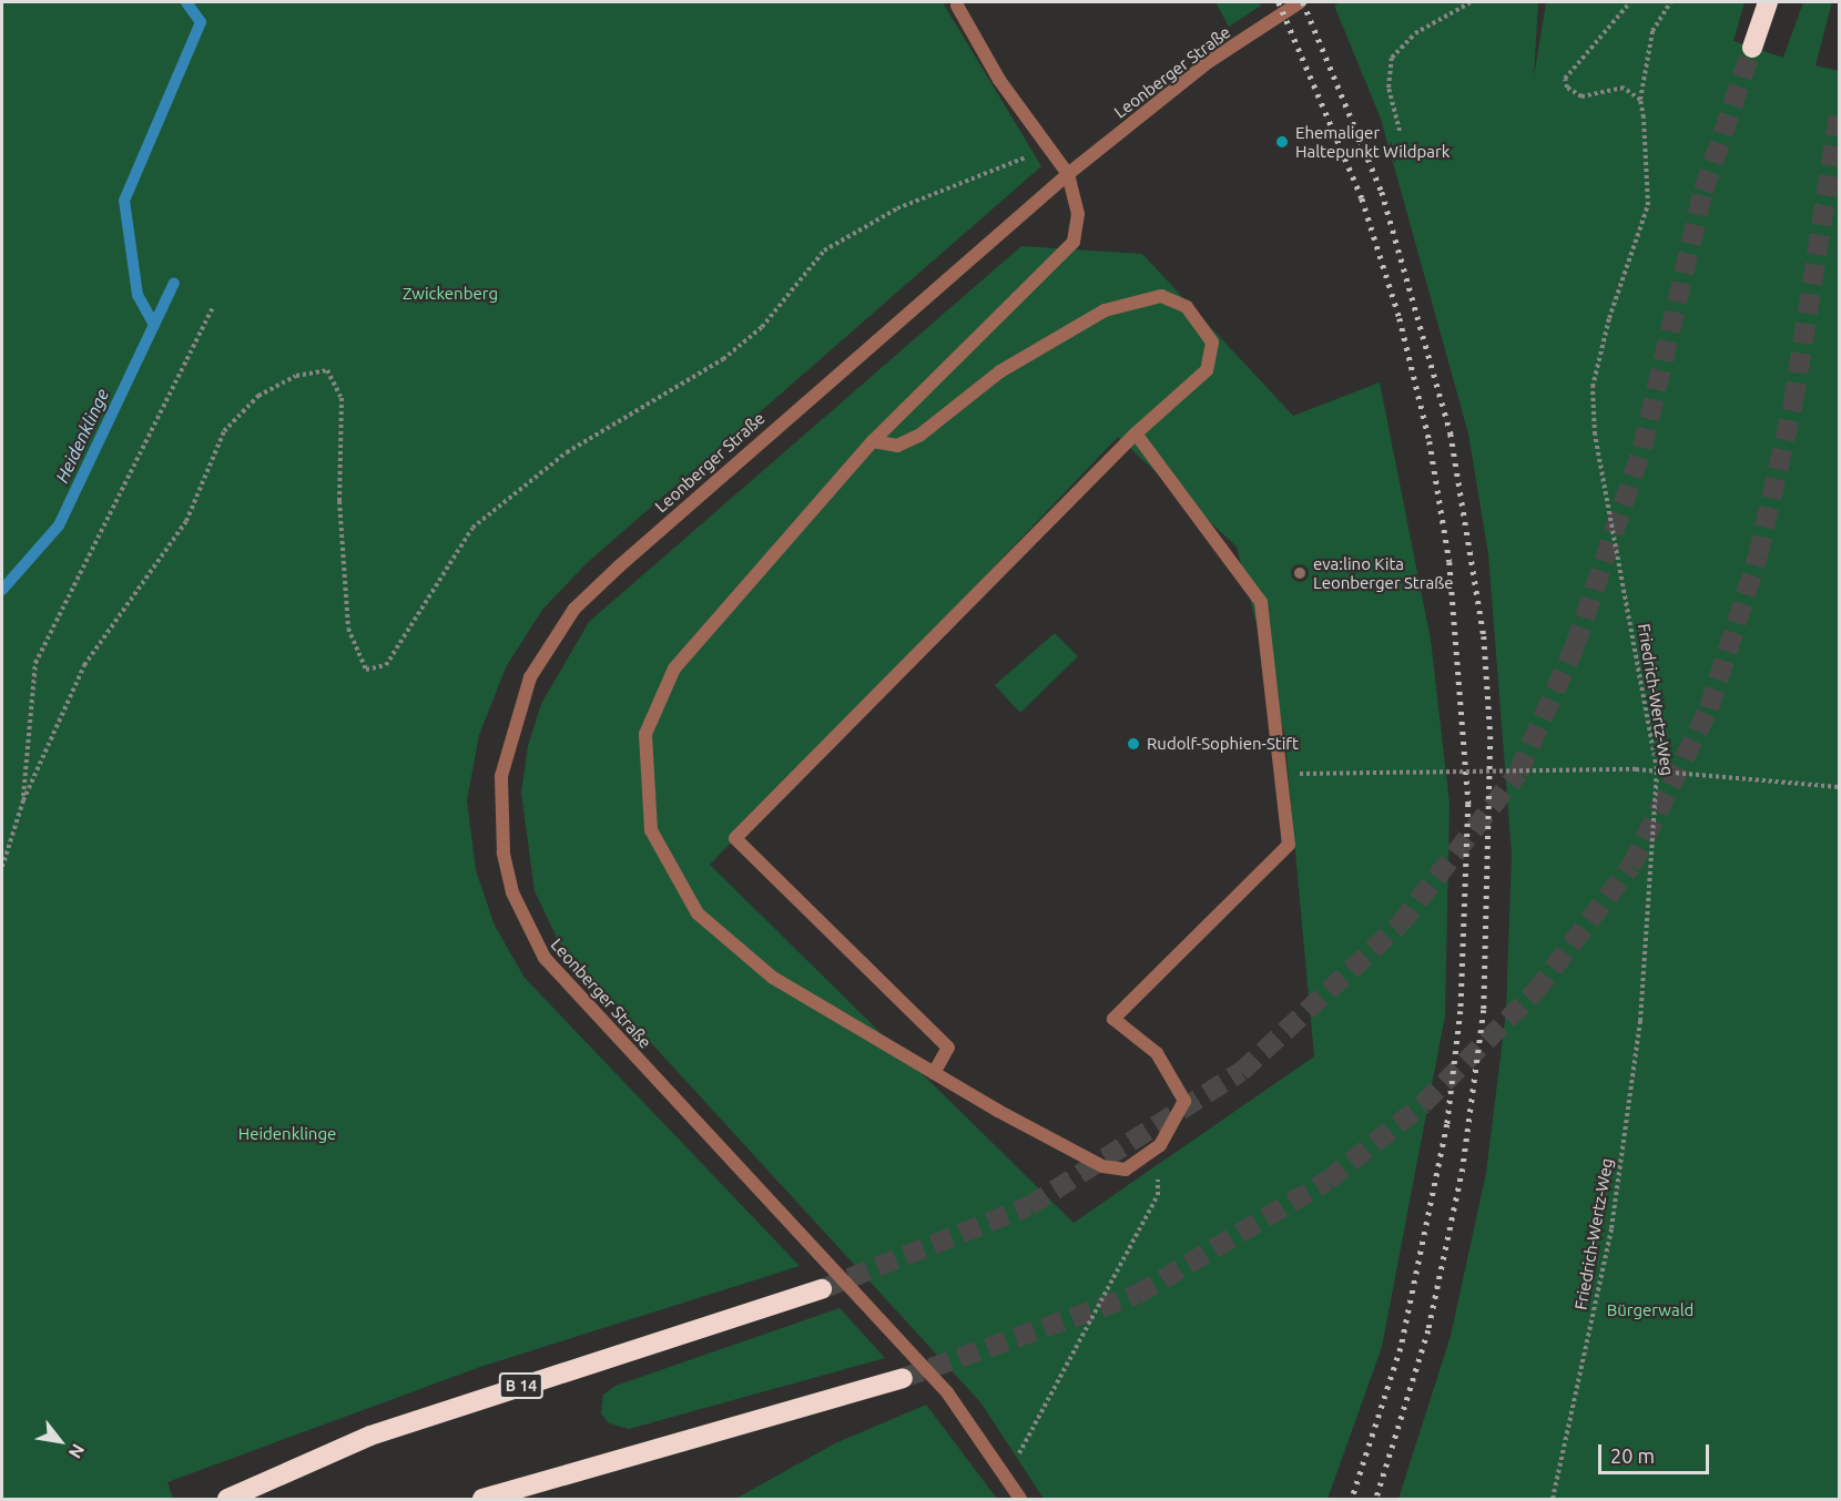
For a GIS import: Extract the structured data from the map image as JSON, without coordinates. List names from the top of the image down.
{
  "streets": {
    "highway": ["B 14"],
    "street": ["Leonberger Straße"],
    "path": ["Friedrich-Wertz-Weg"]
  },
  "water": ["Heidenklinge"],
  "parks": ["Zwickenberg", "Heidenklinge", "Bürgerwald"],
  "places": ["Ehemaliger Haltepunkt Wildpark", "eva:lino Kita Leonberger Straße", "Rudolf-Sophien-Stift"],
  "scale_bar": "20 m",
  "north": "bottom right"
}
